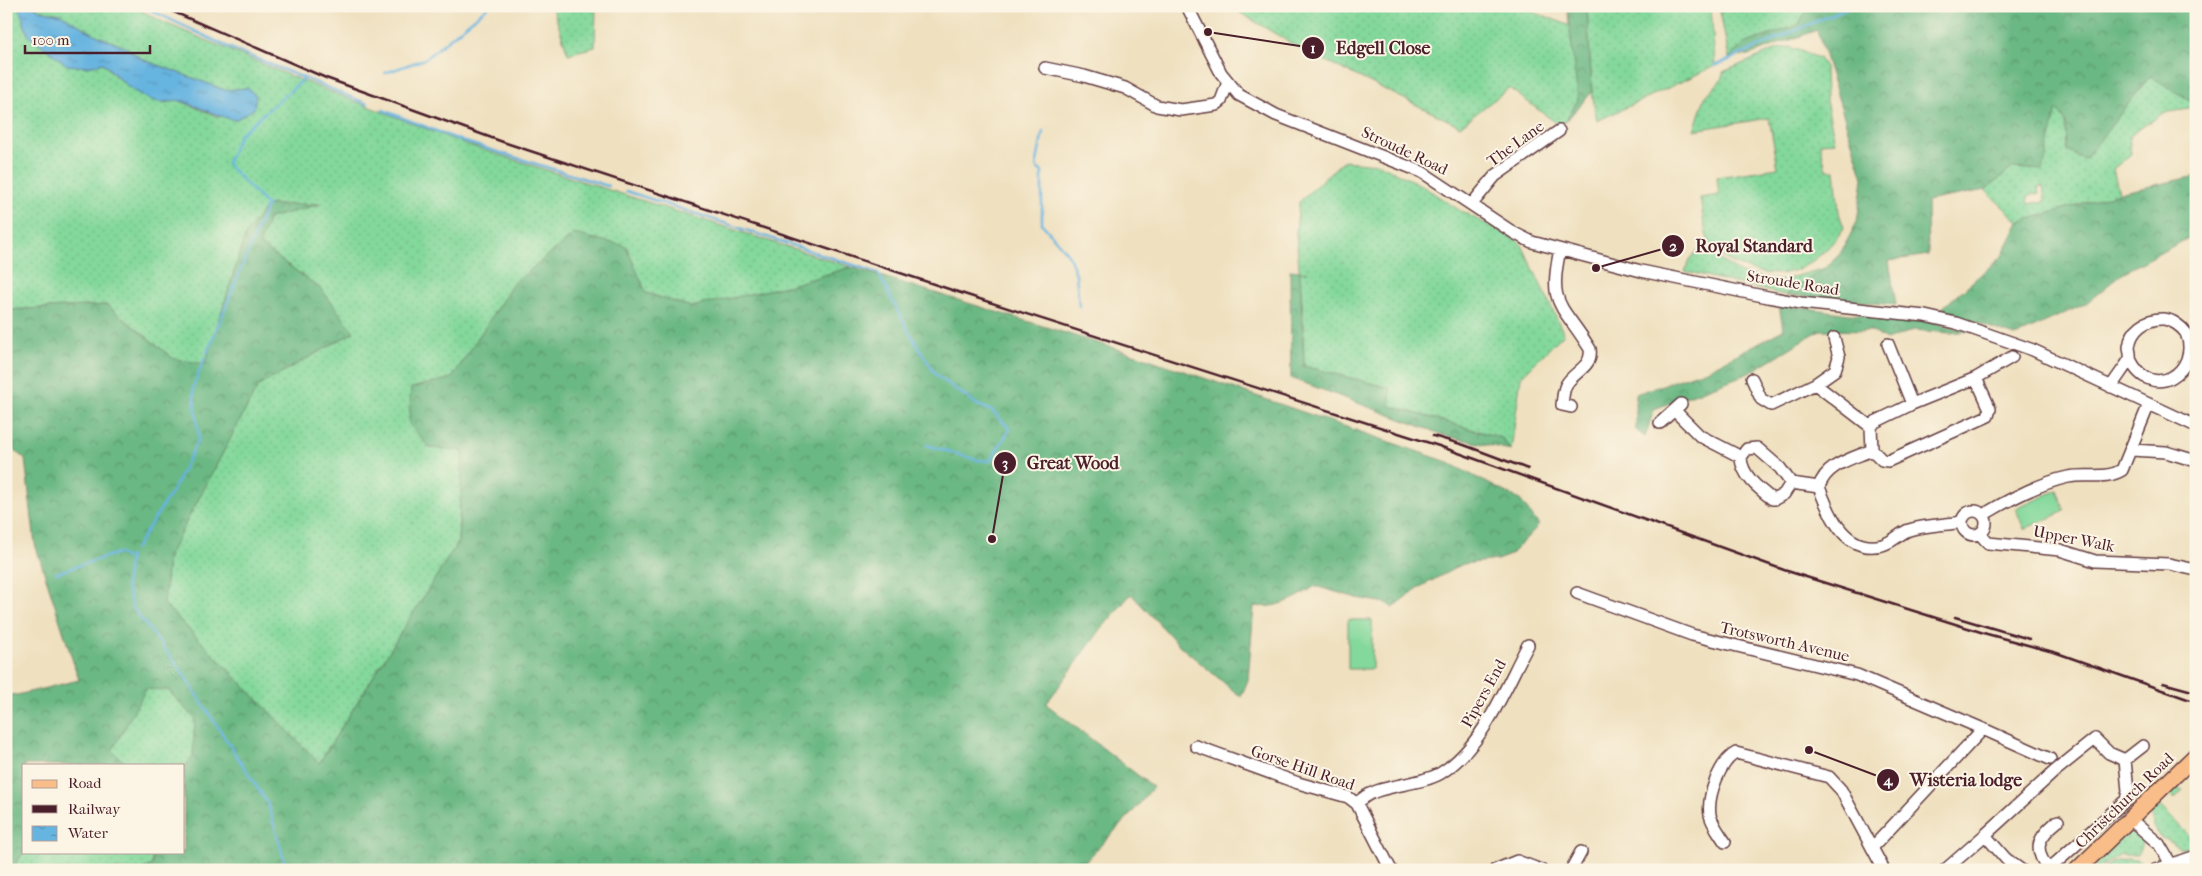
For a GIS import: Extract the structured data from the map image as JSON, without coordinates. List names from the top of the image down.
{
  "streets": {
    "main road": ["Christchurch Road"],
    "street": [
      "The Lane",
      "Stroude Road",
      "Upper Walk",
      "Trotsworth Avenue",
      "Pipers End",
      "Gorse Hill Road"
    ]
  },
  "crossings": [
    ["The Lane", "Stroude Road"],
    ["Pipers End", "Gorse Hill Road"]
  ],
  "places": [
    "Edgell Close",
    "Royal Standard",
    "Great Wood",
    "Wisteria lodge"
  ],
  "legend": ["Road", "Railway", "Water"],
  "scale_bar": "100 m"
}
